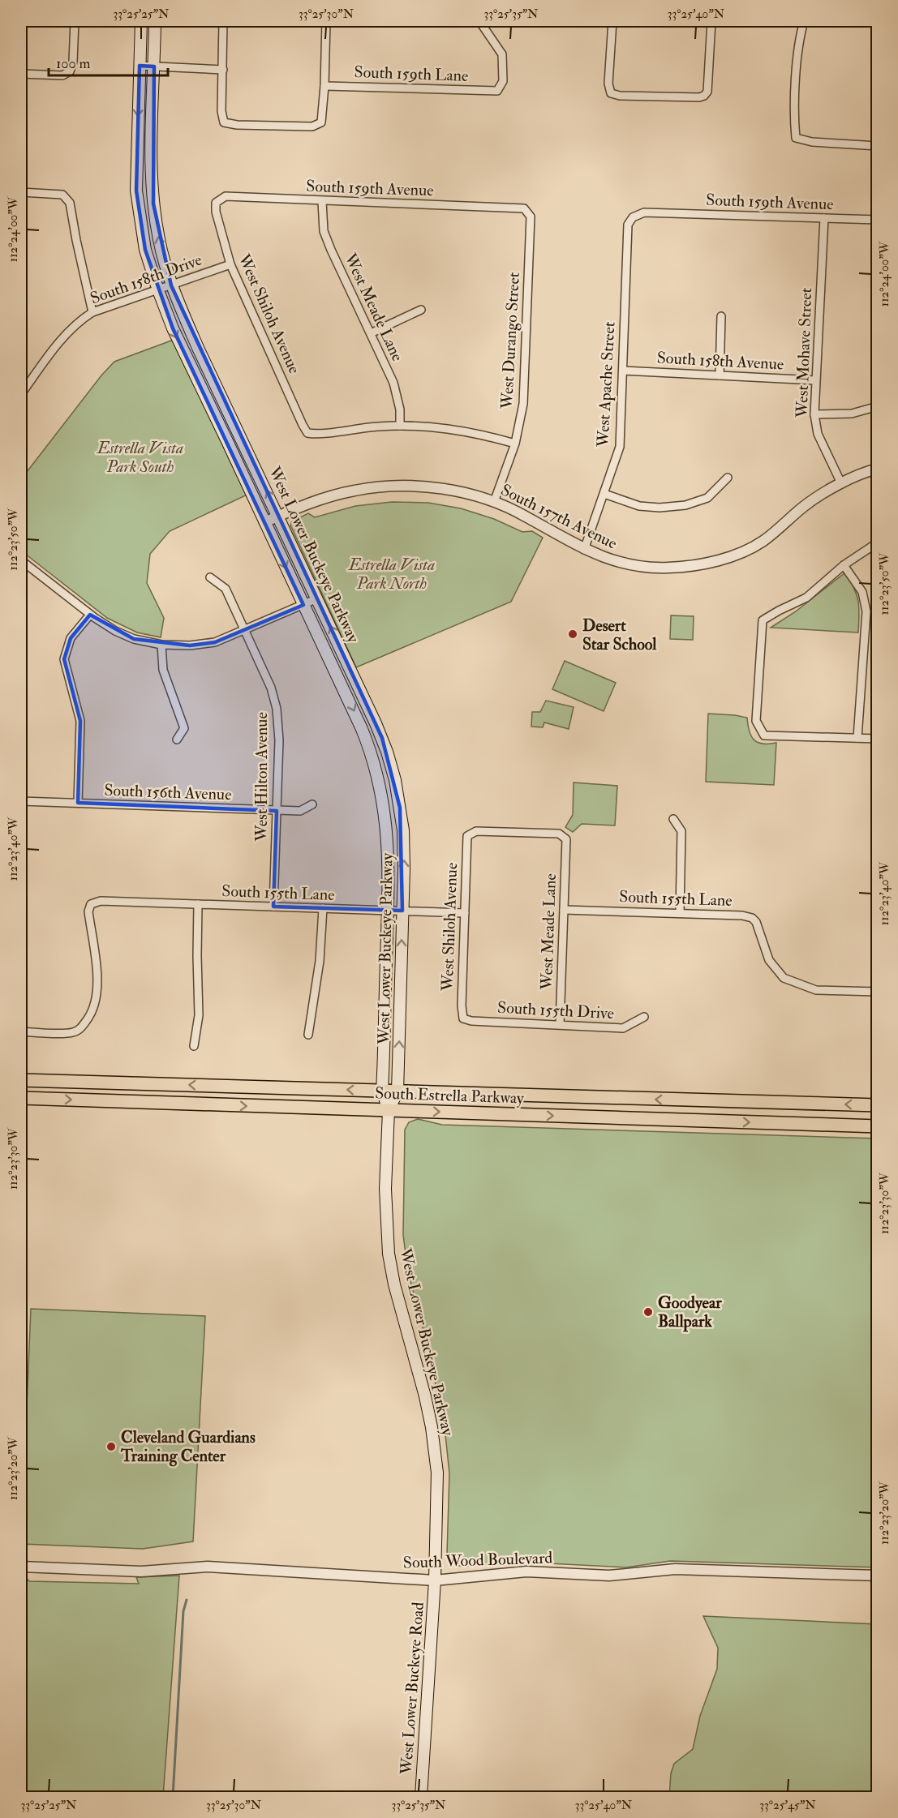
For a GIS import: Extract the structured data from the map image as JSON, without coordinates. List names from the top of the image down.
{
  "streets": {
    "main road": ["West Lower Buckeye Parkway", "South Estrella Parkway", "West Lower Buckeye Road"],
    "street": [
      "South 159th Lane",
      "South 159th Avenue",
      "South 158th Drive",
      "West Meade Lane",
      "West Shiloh Avenue",
      "West Durango Street",
      "West Mohave Street",
      "South 158th Avenue",
      "West Apache Street",
      "South 157th Avenue",
      "West Hilton Avenue",
      "South 156th Avenue",
      "South 155th Lane",
      "South 155th Drive",
      "South Wood Boulevard"
    ]
  },
  "crossings": [
    ["South 159th Avenue", "West Meade Lane"],
    ["South 159th Avenue", "West Shiloh Avenue"],
    ["South 159th Avenue", "West Durango Street"],
    ["South 159th Avenue", "West Mohave Street"],
    ["South 159th Avenue", "West Apache Street"],
    ["South 158th Drive", "West Shiloh Avenue"],
    ["South 158th Drive", "West Lower Buckeye Parkway"],
    ["West Meade Lane", "West Shiloh Avenue"],
    ["West Meade Lane", "South 155th Lane"],
    ["West Meade Lane", "South 155th Drive"],
    ["West Shiloh Avenue", "South 155th Lane"],
    ["West Shiloh Avenue", "South 155th Drive"],
    ["West Durango Street", "South 157th Avenue"],
    ["West Mohave Street", "South 158th Avenue"],
    ["West Mohave Street", "South 157th Avenue"],
    ["South 158th Avenue", "West Apache Street"],
    ["West Apache Street", "South 157th Avenue"],
    ["South 157th Avenue", "West Lower Buckeye Parkway"],
    ["West Lower Buckeye Parkway", "South 155th Lane"],
    ["West Lower Buckeye Parkway", "South Estrella Parkway"],
    ["West Lower Buckeye Parkway", "South Wood Boulevard"],
    ["West Lower Buckeye Parkway", "West Lower Buckeye Road"],
    ["West Hilton Avenue", "South 156th Avenue"],
    ["West Hilton Avenue", "South 155th Lane"],
    ["South Wood Boulevard", "West Lower Buckeye Road"]
  ],
  "parks": ["Estrella Vista Park South", "Estrella Vista Park North"],
  "places": ["Desert Star School", "Goodyear Ballpark", "Cleveland Guardians Training Center"],
  "scale_bar": "100 m",
  "coordinates": [
    "33°25'25\"N",
    "33°25'30\"N",
    "33°25'35\"N",
    "33°25'40\"N",
    "112°24'00\"W",
    "112°23'50\"W",
    "112°23'40\"W",
    "112°23'30\"W",
    "112°23'20\"W",
    "33°25'45\"N"
  ]
}
